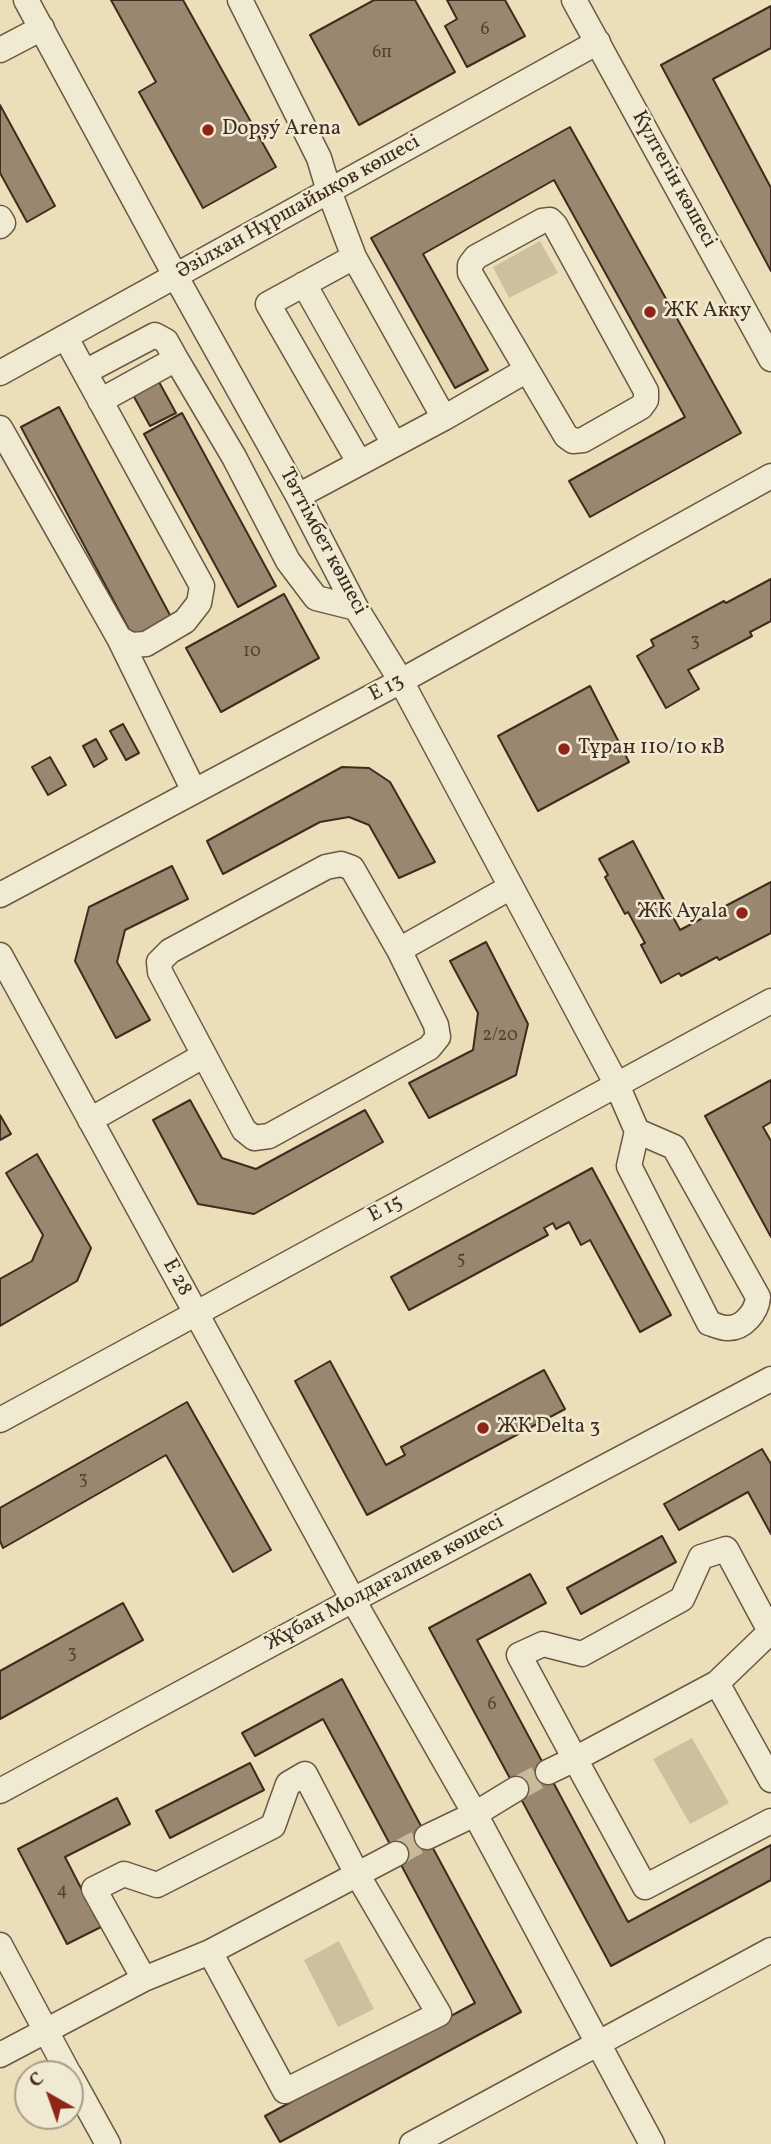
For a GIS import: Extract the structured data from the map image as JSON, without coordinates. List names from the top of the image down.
{
  "streets": {
    "street": [
      "Күлтегін көшесі",
      "Әзілхан Нұршайықов көшесі",
      "Тәттімбет көшесі",
      "E 13",
      "E 15",
      "E 28",
      "Жұбан Молдағалиев көшесі"
    ]
  },
  "crossings": [
    ["Күлтегін көшесі", "Әзілхан Нұршайықов көшесі"],
    ["Әзілхан Нұршайықов көшесі", "Тәттімбет көшесі"],
    ["Тәттімбет көшесі", "E 13"],
    ["Тәттімбет көшесі", "E 15"],
    ["E 15", "E 28"],
    ["E 28", "Жұбан Молдағалиев көшесі"]
  ],
  "places": [
    "Dopșý Arena",
    "ЖК Акку",
    "Тұран 110/10 кВ",
    "ЖК Ayala",
    "ЖК Delta 3"
  ],
  "house_numbers": [
    "6",
    "6п",
    "3",
    "10",
    "2/20",
    "5",
    "3",
    "3",
    "6",
    "4"
  ],
  "north": "top left"
}
